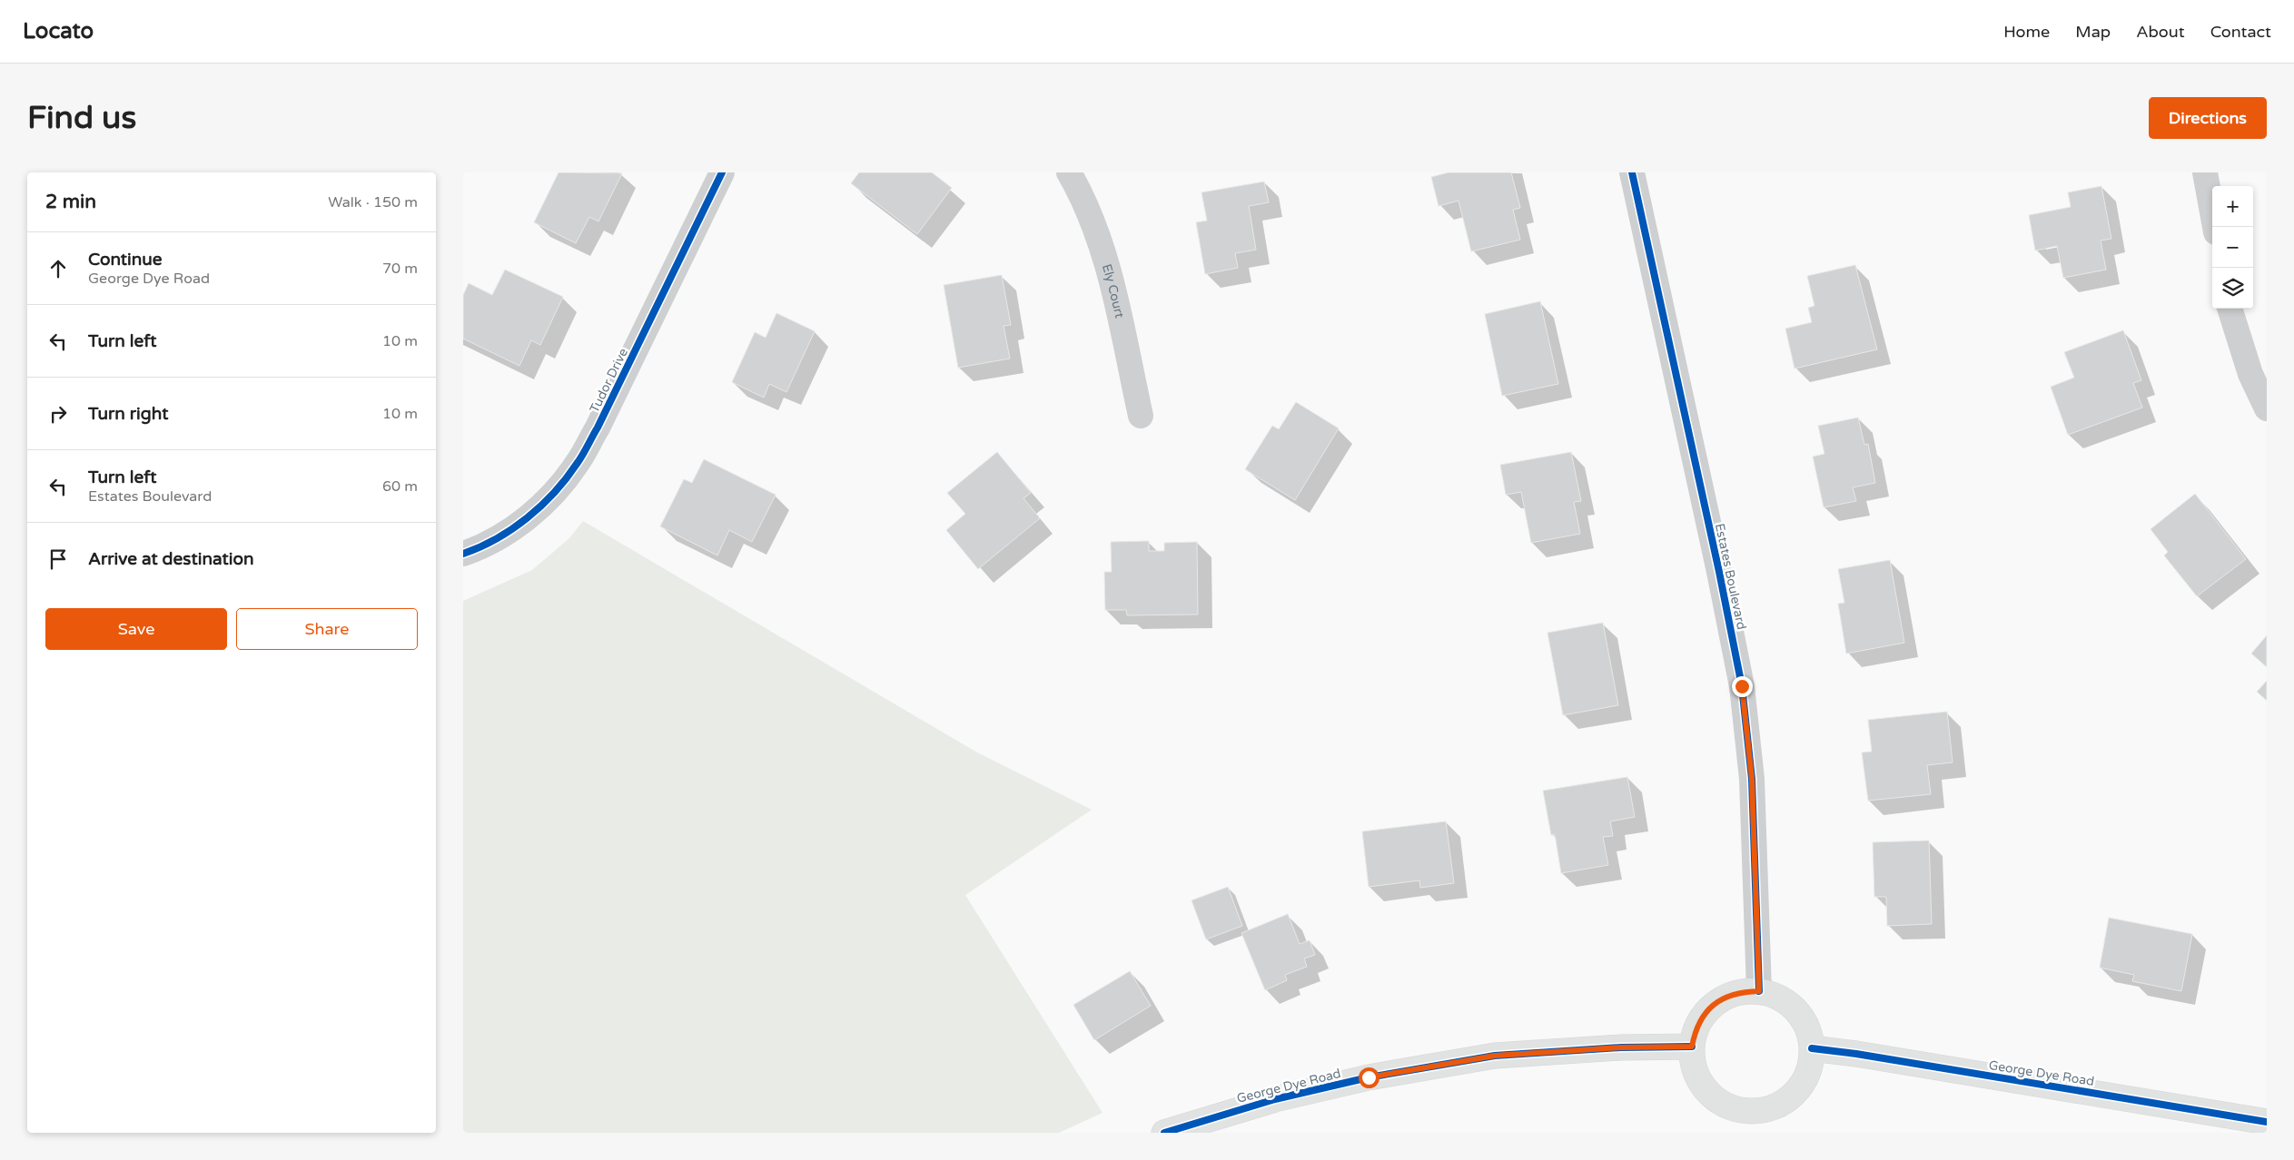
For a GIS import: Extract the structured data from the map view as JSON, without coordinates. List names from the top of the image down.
{
  "streets": {
    "street": [
      "Ely Court",
      "Tudor Drive",
      "Estates Boulevard",
      "George Dye Road"
    ]
  },
  "crossings": [
    ["Estates Boulevard", "George Dye Road"]
  ],
  "page": {
    "header": "Locato",
    "nav": [
      "Home",
      "Map",
      "About",
      "Contact"
    ],
    "buttons": [
      "Directions",
      ["Save", "Share"]
    ],
    "title": "Find us",
    "heading": ["2 min", "Walk · 150 m"],
    "map_buttons": ["+", "−"],
    "list": [
      ["Continue", "George Dye Road", "70 m"],
      ["Turn left", "10 m"],
      ["Turn right", "10 m"],
      ["Turn left", "Estates Boulevard", "60 m"],
      "Arrive at destination"
    ]
  }
}
